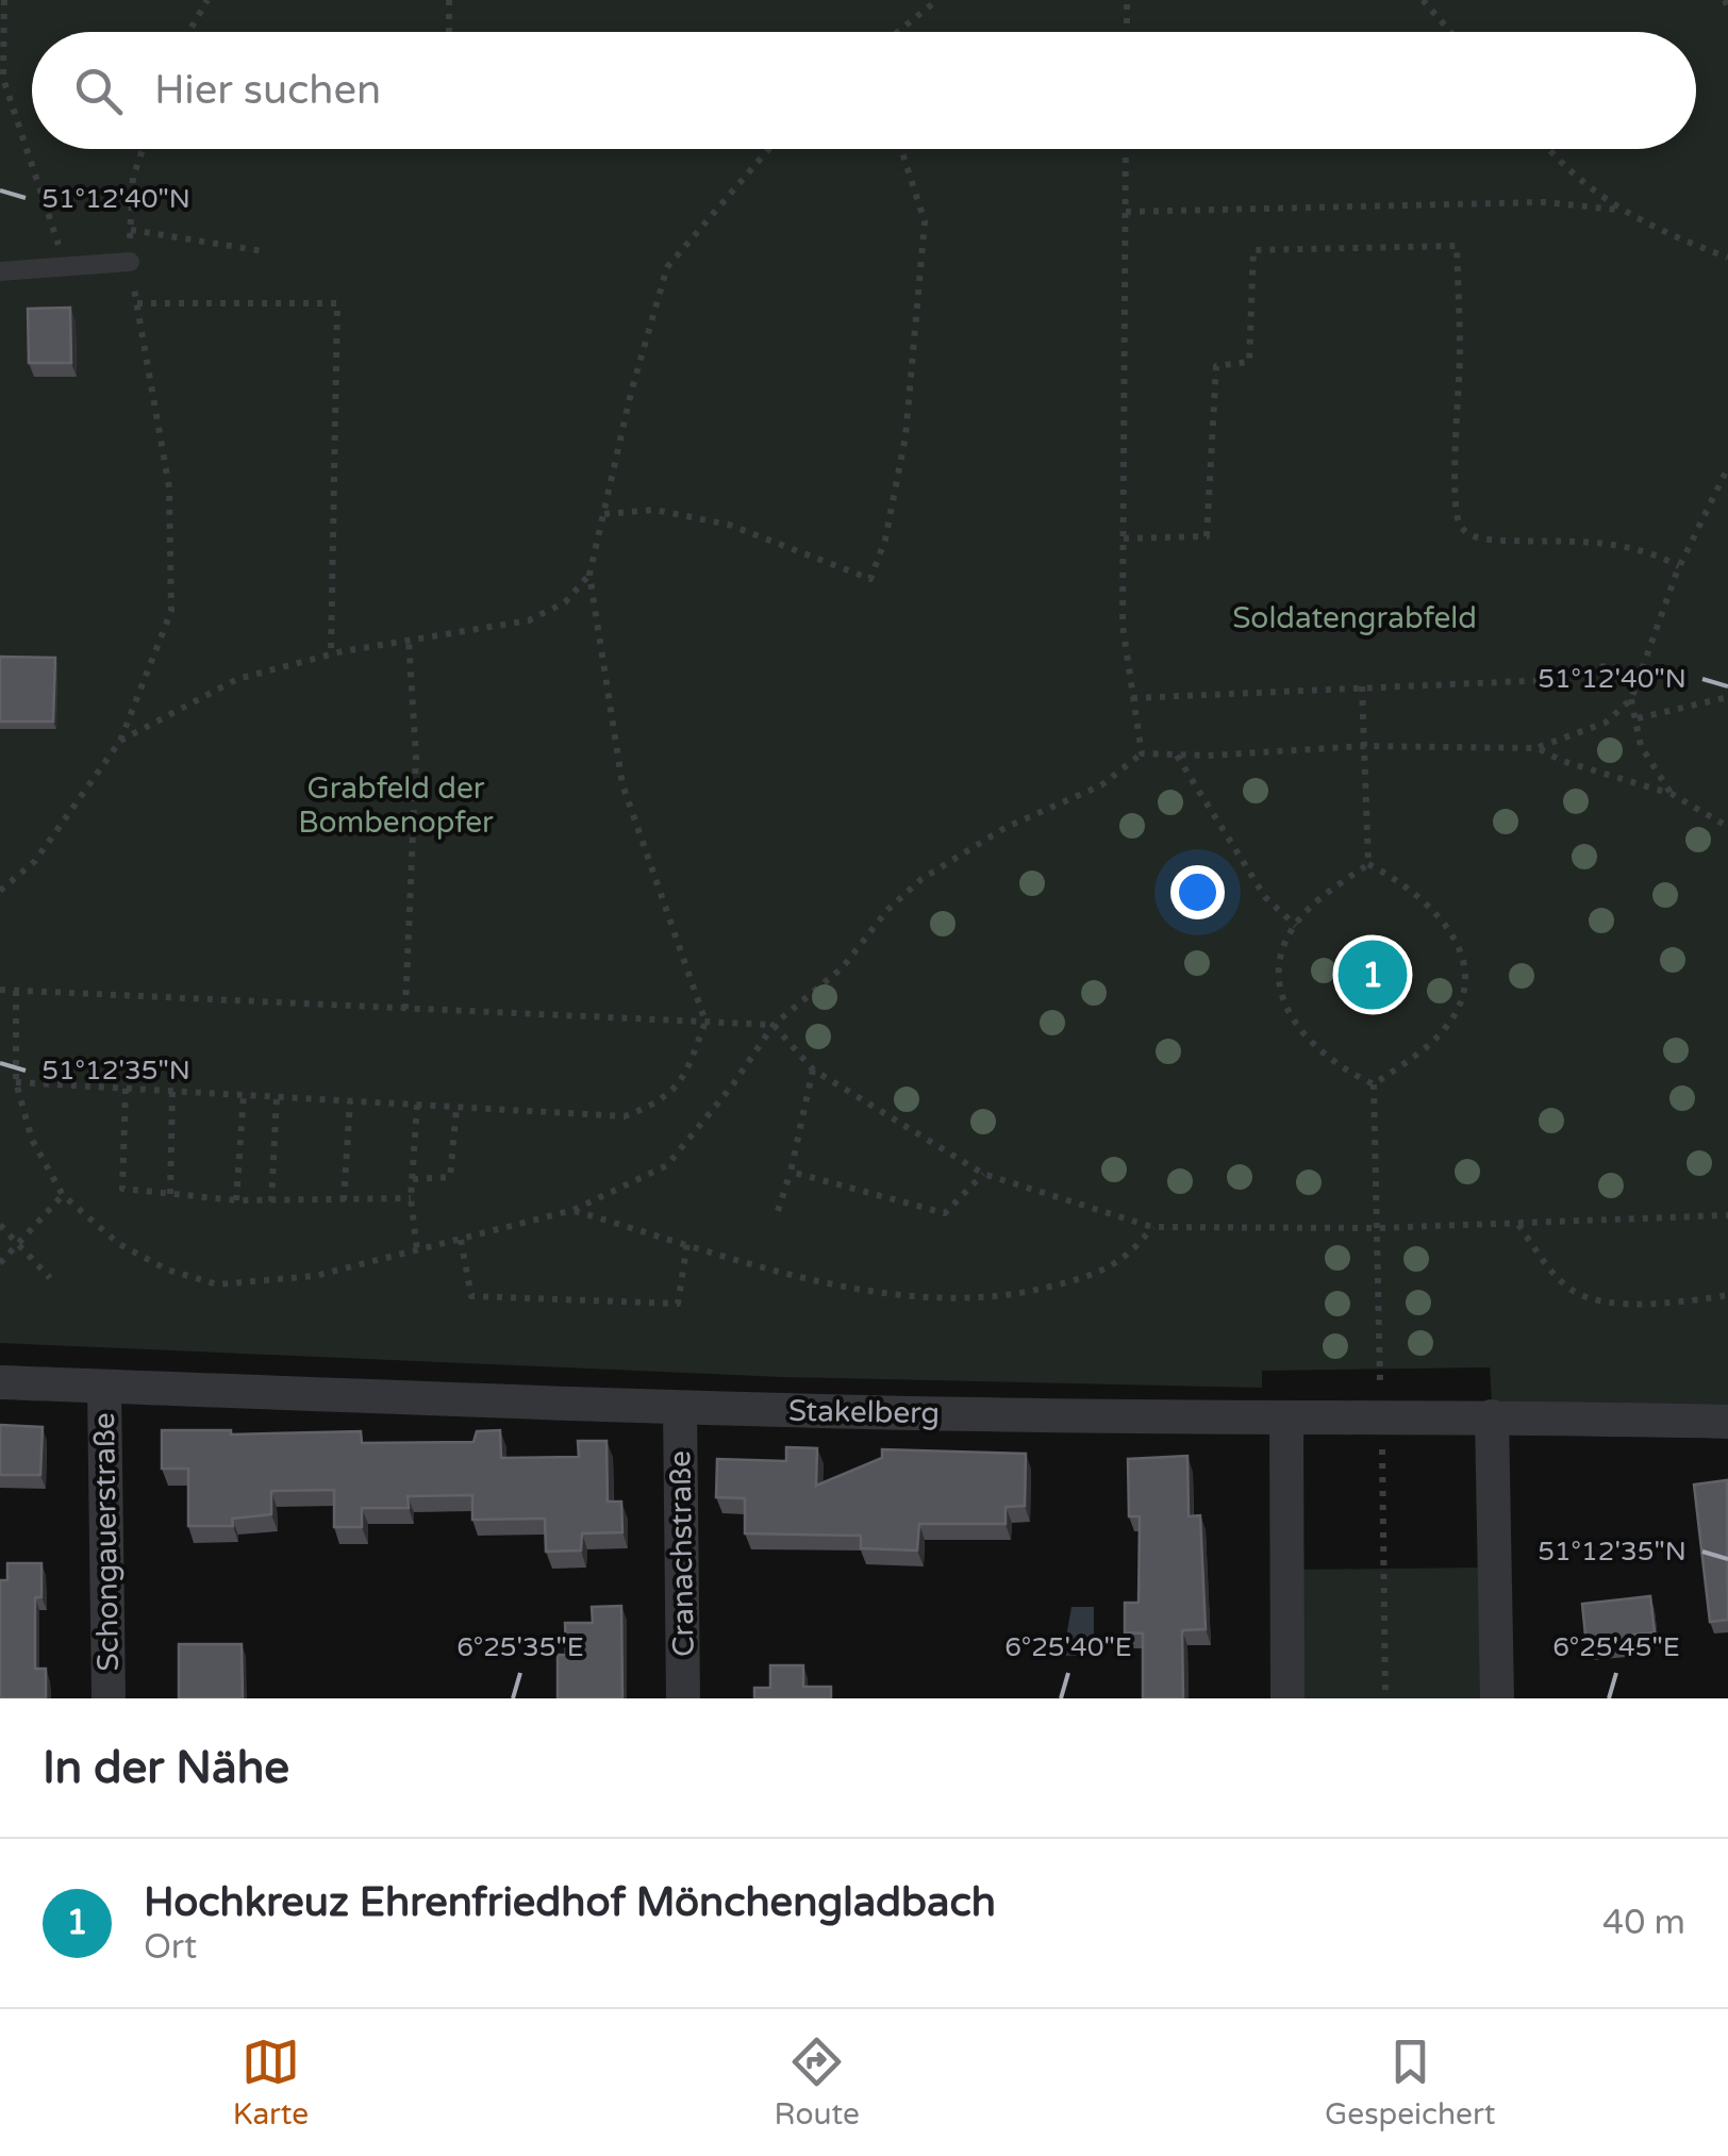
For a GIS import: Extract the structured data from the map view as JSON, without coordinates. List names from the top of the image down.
{
  "streets": {
    "street": ["Stakelberg", "Schongauerstraße", "Cranachstraße"]
  },
  "crossings": [
    ["Stakelberg", "Schongauerstraße"],
    ["Stakelberg", "Cranachstraße"]
  ],
  "parks": ["Soldatengrabfeld", "Grabfeld der Bombenopfer"],
  "page": {
    "search": "Hier suchen",
    "pins": "1",
    "heading": "In der Nähe",
    "list": [
      {
        "mark": "1",
        "name": "Hochkreuz Ehrenfriedhof Mönchengladbach",
        "note": "Ort",
        "value": "40 m"
      }
    ],
    "nav": ["Karte", "Route", "Gespeichert"]
  },
  "coordinates": [
    "51°12'40\"N",
    "51°12'35\"N",
    "6°25'35\"E",
    "6°25'40\"E",
    "6°25'45\"E"
  ]
}
